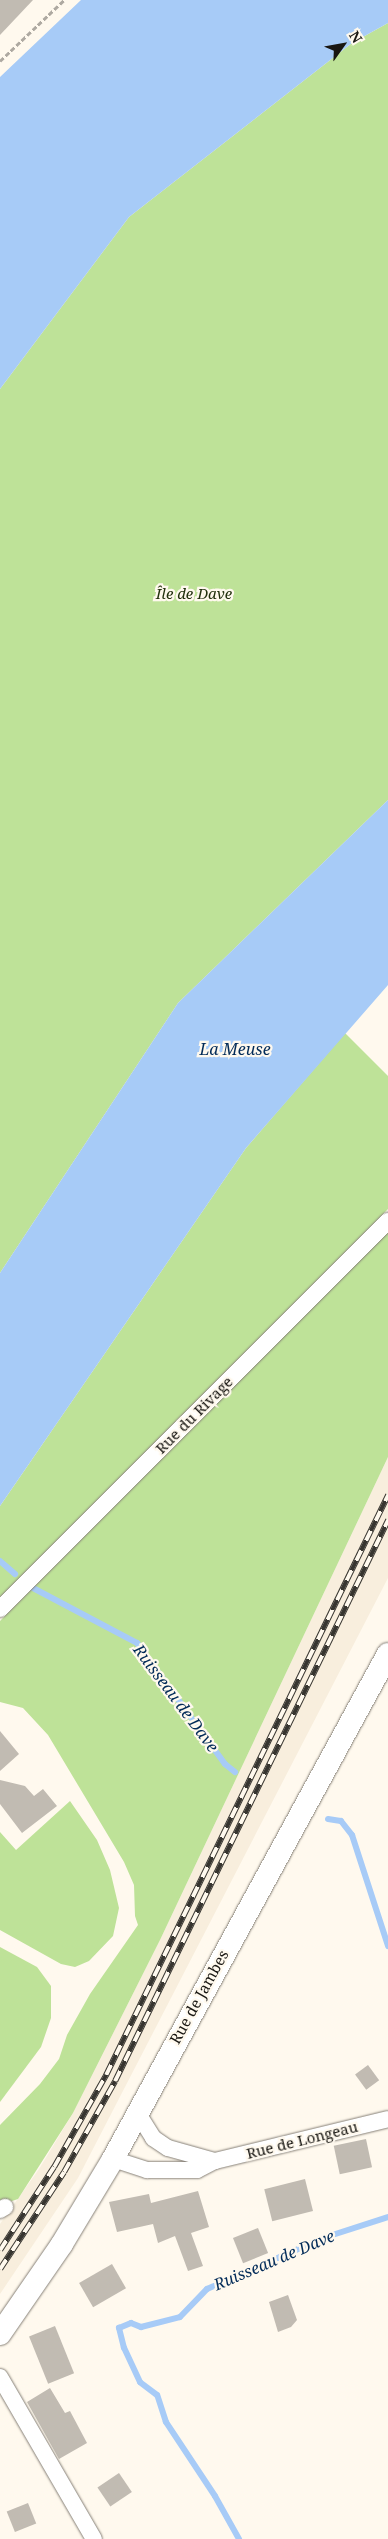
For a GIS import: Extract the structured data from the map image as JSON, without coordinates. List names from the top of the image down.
{
  "streets": {
    "main road": ["Rue de Jambes"],
    "street": ["Rue du Rivage", "Rue de Longeau"]
  },
  "crossings": [
    ["Rue de Jambes", "Rue de Longeau"]
  ],
  "water": ["La Meuse", "Ruisseau de Dave"],
  "parks": ["Île de Dave"],
  "north": "top right"
}
